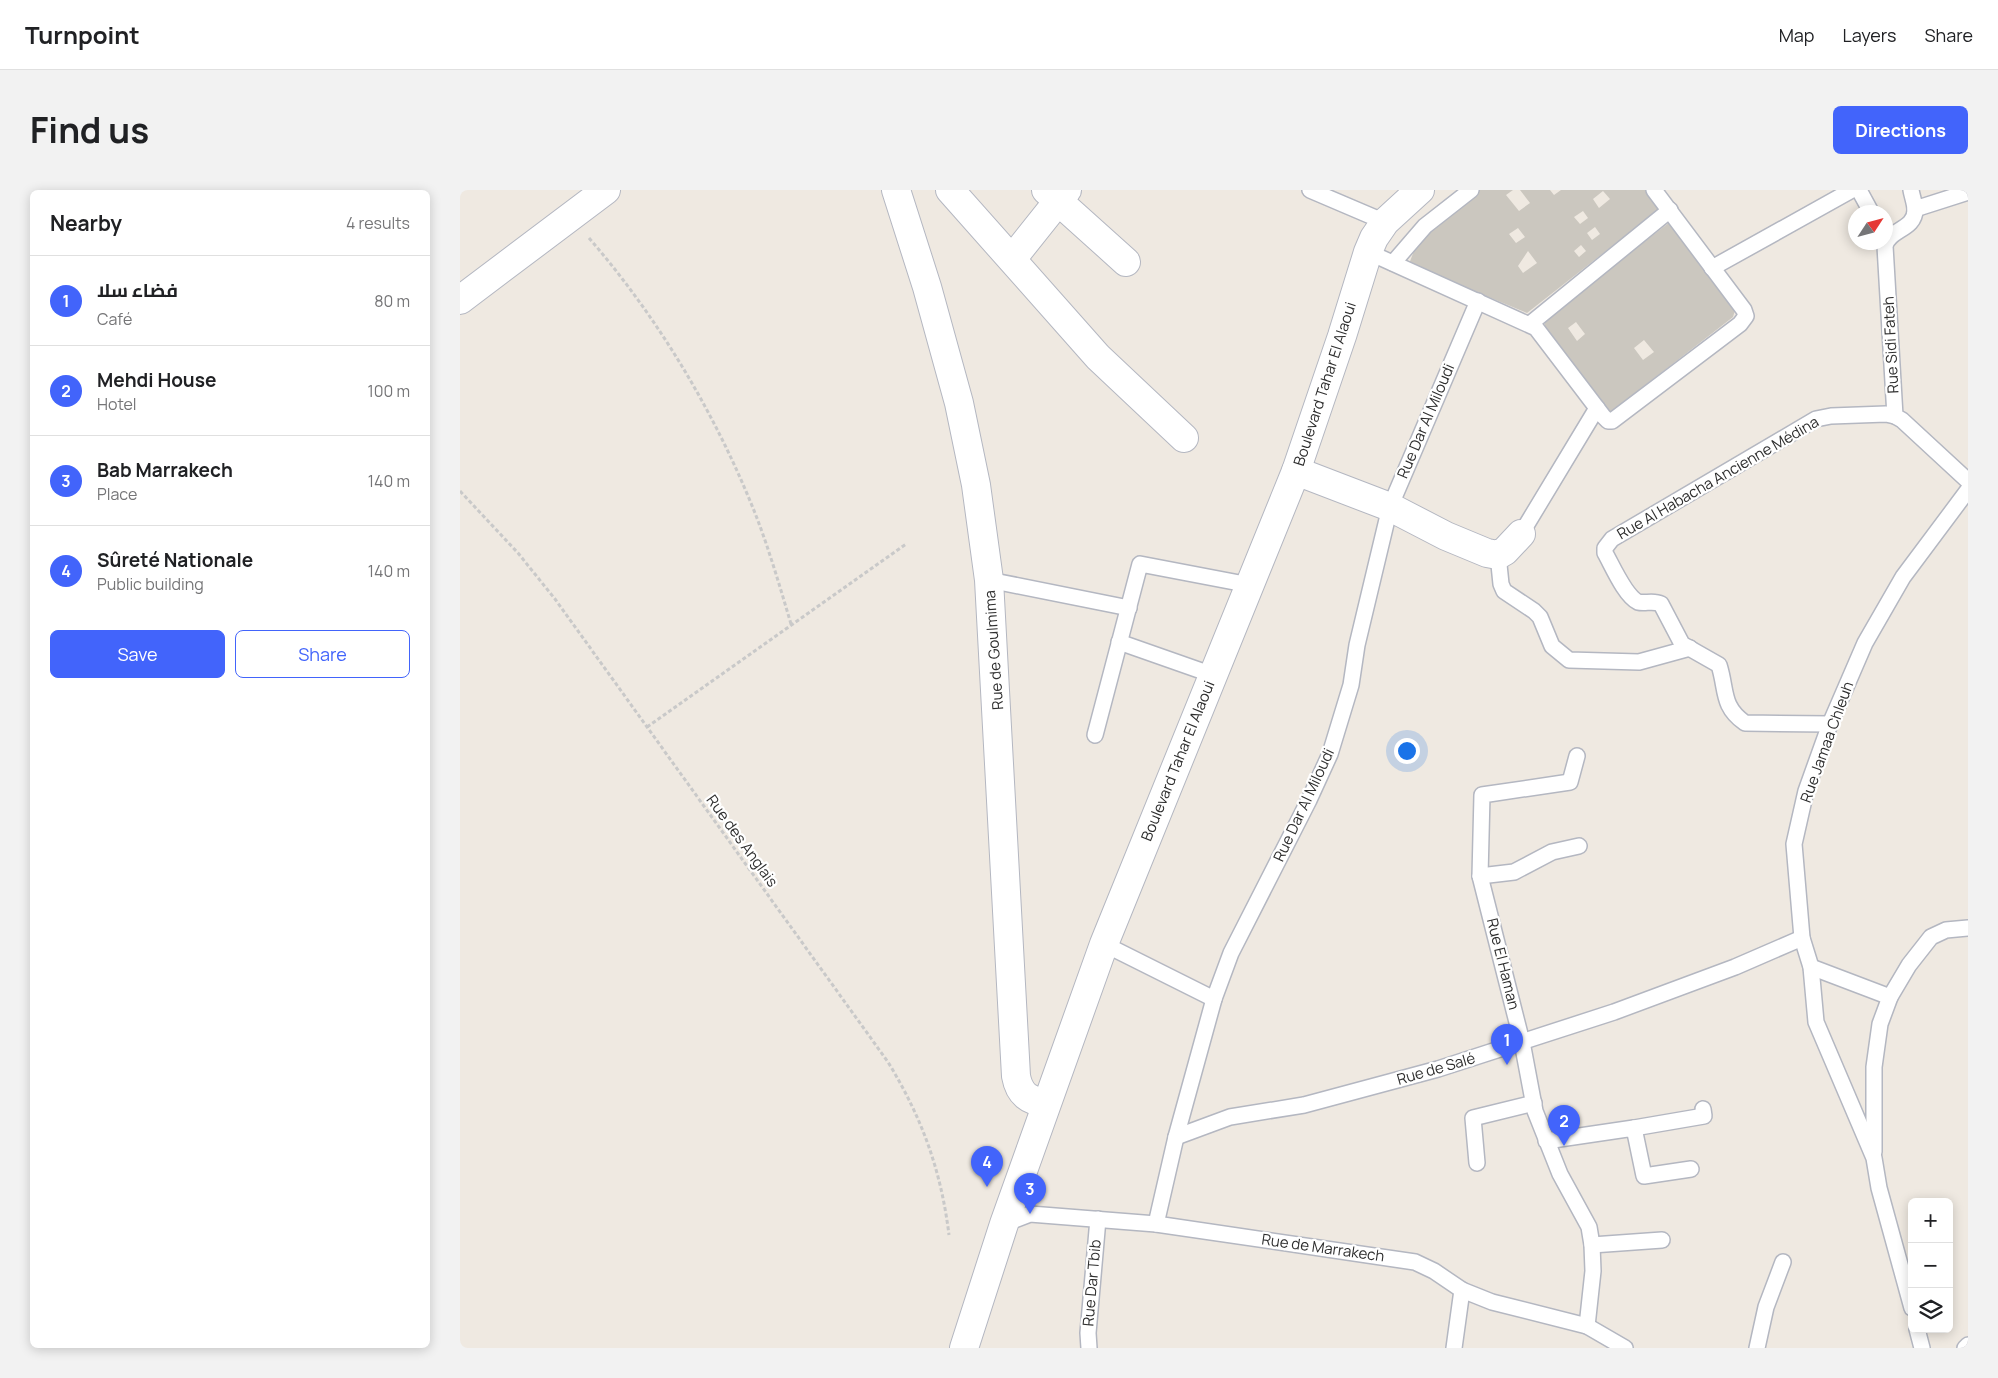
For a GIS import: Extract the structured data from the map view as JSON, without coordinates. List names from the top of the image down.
{
  "streets": {
    "street": ["Boulevard Tahar El Alaoui", "Rue de Goulmima"],
    "lane": [
      "Rue Sidi Fateh",
      "Rue Dar Al Miloudi",
      "Rue Al Habacha Ancienne Médina",
      "Rue Jamaa Chleuh",
      "Rue El Haman",
      "Rue de Salé",
      "Rue de Marrakech",
      "Rue Dar Tbib"
    ],
    "path": ["Rue des Anglais"]
  },
  "crossings": [
    ["Rue Sidi Fateh", "Rue Al Habacha Ancienne Médina"],
    ["Boulevard Tahar El Alaoui", "Rue de Goulmima"],
    ["Boulevard Tahar El Alaoui", "Rue de Marrakech"],
    ["Rue Dar Al Miloudi", "Rue de Salé"],
    ["Rue Dar Al Miloudi", "Rue de Marrakech"],
    ["Rue Al Habacha Ancienne Médina", "Rue Jamaa Chleuh"],
    ["Rue Jamaa Chleuh", "Rue de Salé"],
    ["Rue El Haman", "Rue de Salé"],
    ["Rue El Haman", "Rue de Marrakech"],
    ["Rue de Marrakech", "Rue Dar Tbib"]
  ],
  "north": "top right",
  "page": {
    "header": "Turnpoint",
    "nav": ["Map", "Layers", "Share"],
    "title": "Find us",
    "buttons": [
      "Directions",
      ["Save", "Share"]
    ],
    "heading": ["Nearby", "4 results"],
    "list": [
      {
        "mark": "1",
        "name": "فضاء سلا",
        "note": "Café",
        "value": "80 m"
      },
      {
        "mark": "2",
        "name": "Mehdi House",
        "note": "Hotel",
        "value": "100 m"
      },
      {
        "mark": "3",
        "name": "Bab Marrakech",
        "note": "Place",
        "value": "140 m"
      },
      {
        "mark": "4",
        "name": "Sûreté Nationale",
        "note": "Public building",
        "value": "140 m"
      }
    ],
    "pins": [
      "1",
      "2",
      "4",
      "3"
    ],
    "map_buttons": ["+", "−"]
  }
}
